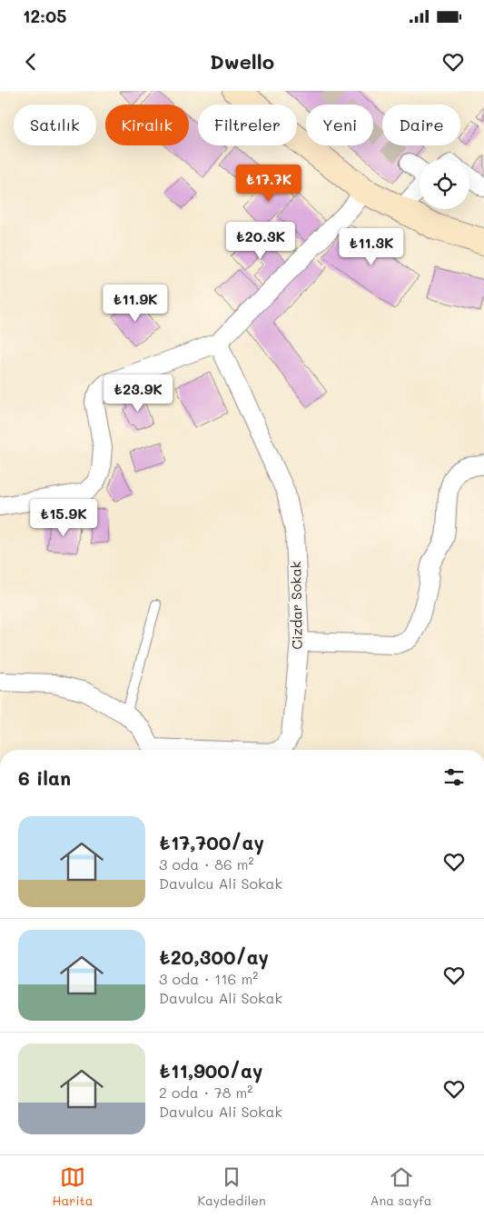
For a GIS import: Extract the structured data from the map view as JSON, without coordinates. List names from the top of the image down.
{
  "streets": {
    "street": ["Cizdar Sokak"]
  },
  "page": {
    "status": "12:05",
    "header": "Dwello",
    "chip": [
      "Satılık",
      "Kiralık",
      "Filtreler",
      "Yeni",
      "Daire"
    ],
    "price": [
      "₺17.7K",
      "₺20.3K",
      "₺11.3K",
      "₺11.9K",
      "₺23.9K",
      "₺15.9K"
    ],
    "heading": "6 ilan",
    "list": [
      {
        "name": "₺17,700/ay",
        "note": "3 oda · 86 m² · Davulcu Ali Sokak"
      },
      {
        "name": "₺20,300/ay",
        "note": "3 oda · 116 m² · Davulcu Ali Sokak"
      },
      {
        "name": "₺11,900/ay",
        "note": "2 oda · 78 m² · Davulcu Ali Sokak"
      }
    ],
    "tabs": ["Harita", "Kaydedilen", "Ana sayfa"]
  }
}
